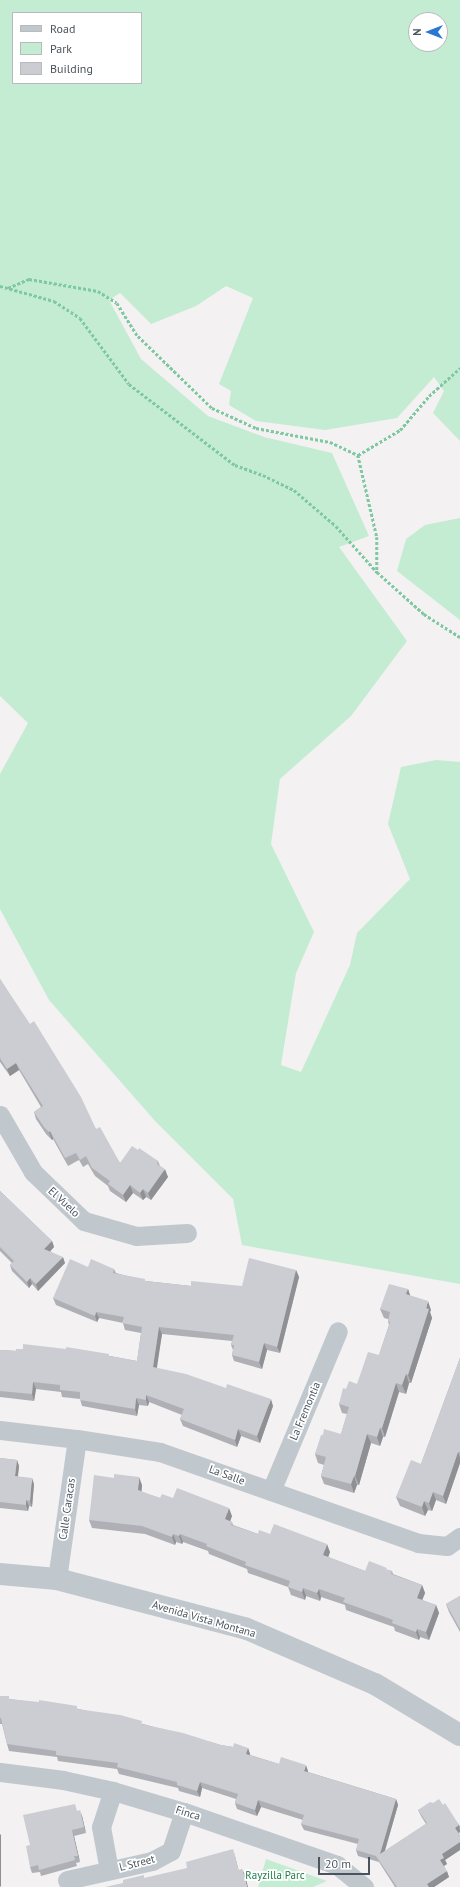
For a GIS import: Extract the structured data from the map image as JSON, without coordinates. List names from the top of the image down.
{
  "streets": {
    "street": [
      "El Vuelo",
      "La Fremontia",
      "La Salle",
      "Calle Caracas",
      "Avenida Vista Montana",
      "Finca",
      "L Street"
    ]
  },
  "crossings": [
    ["La Fremontia", "La Salle"],
    ["La Salle", "Calle Caracas"],
    ["Calle Caracas", "Avenida Vista Montana"],
    ["Finca", "L Street"]
  ],
  "parks": ["Rayzilla Parc"],
  "legend": ["Road", "Park", "Building"],
  "scale_bar": "20 m",
  "north": "left"
}
